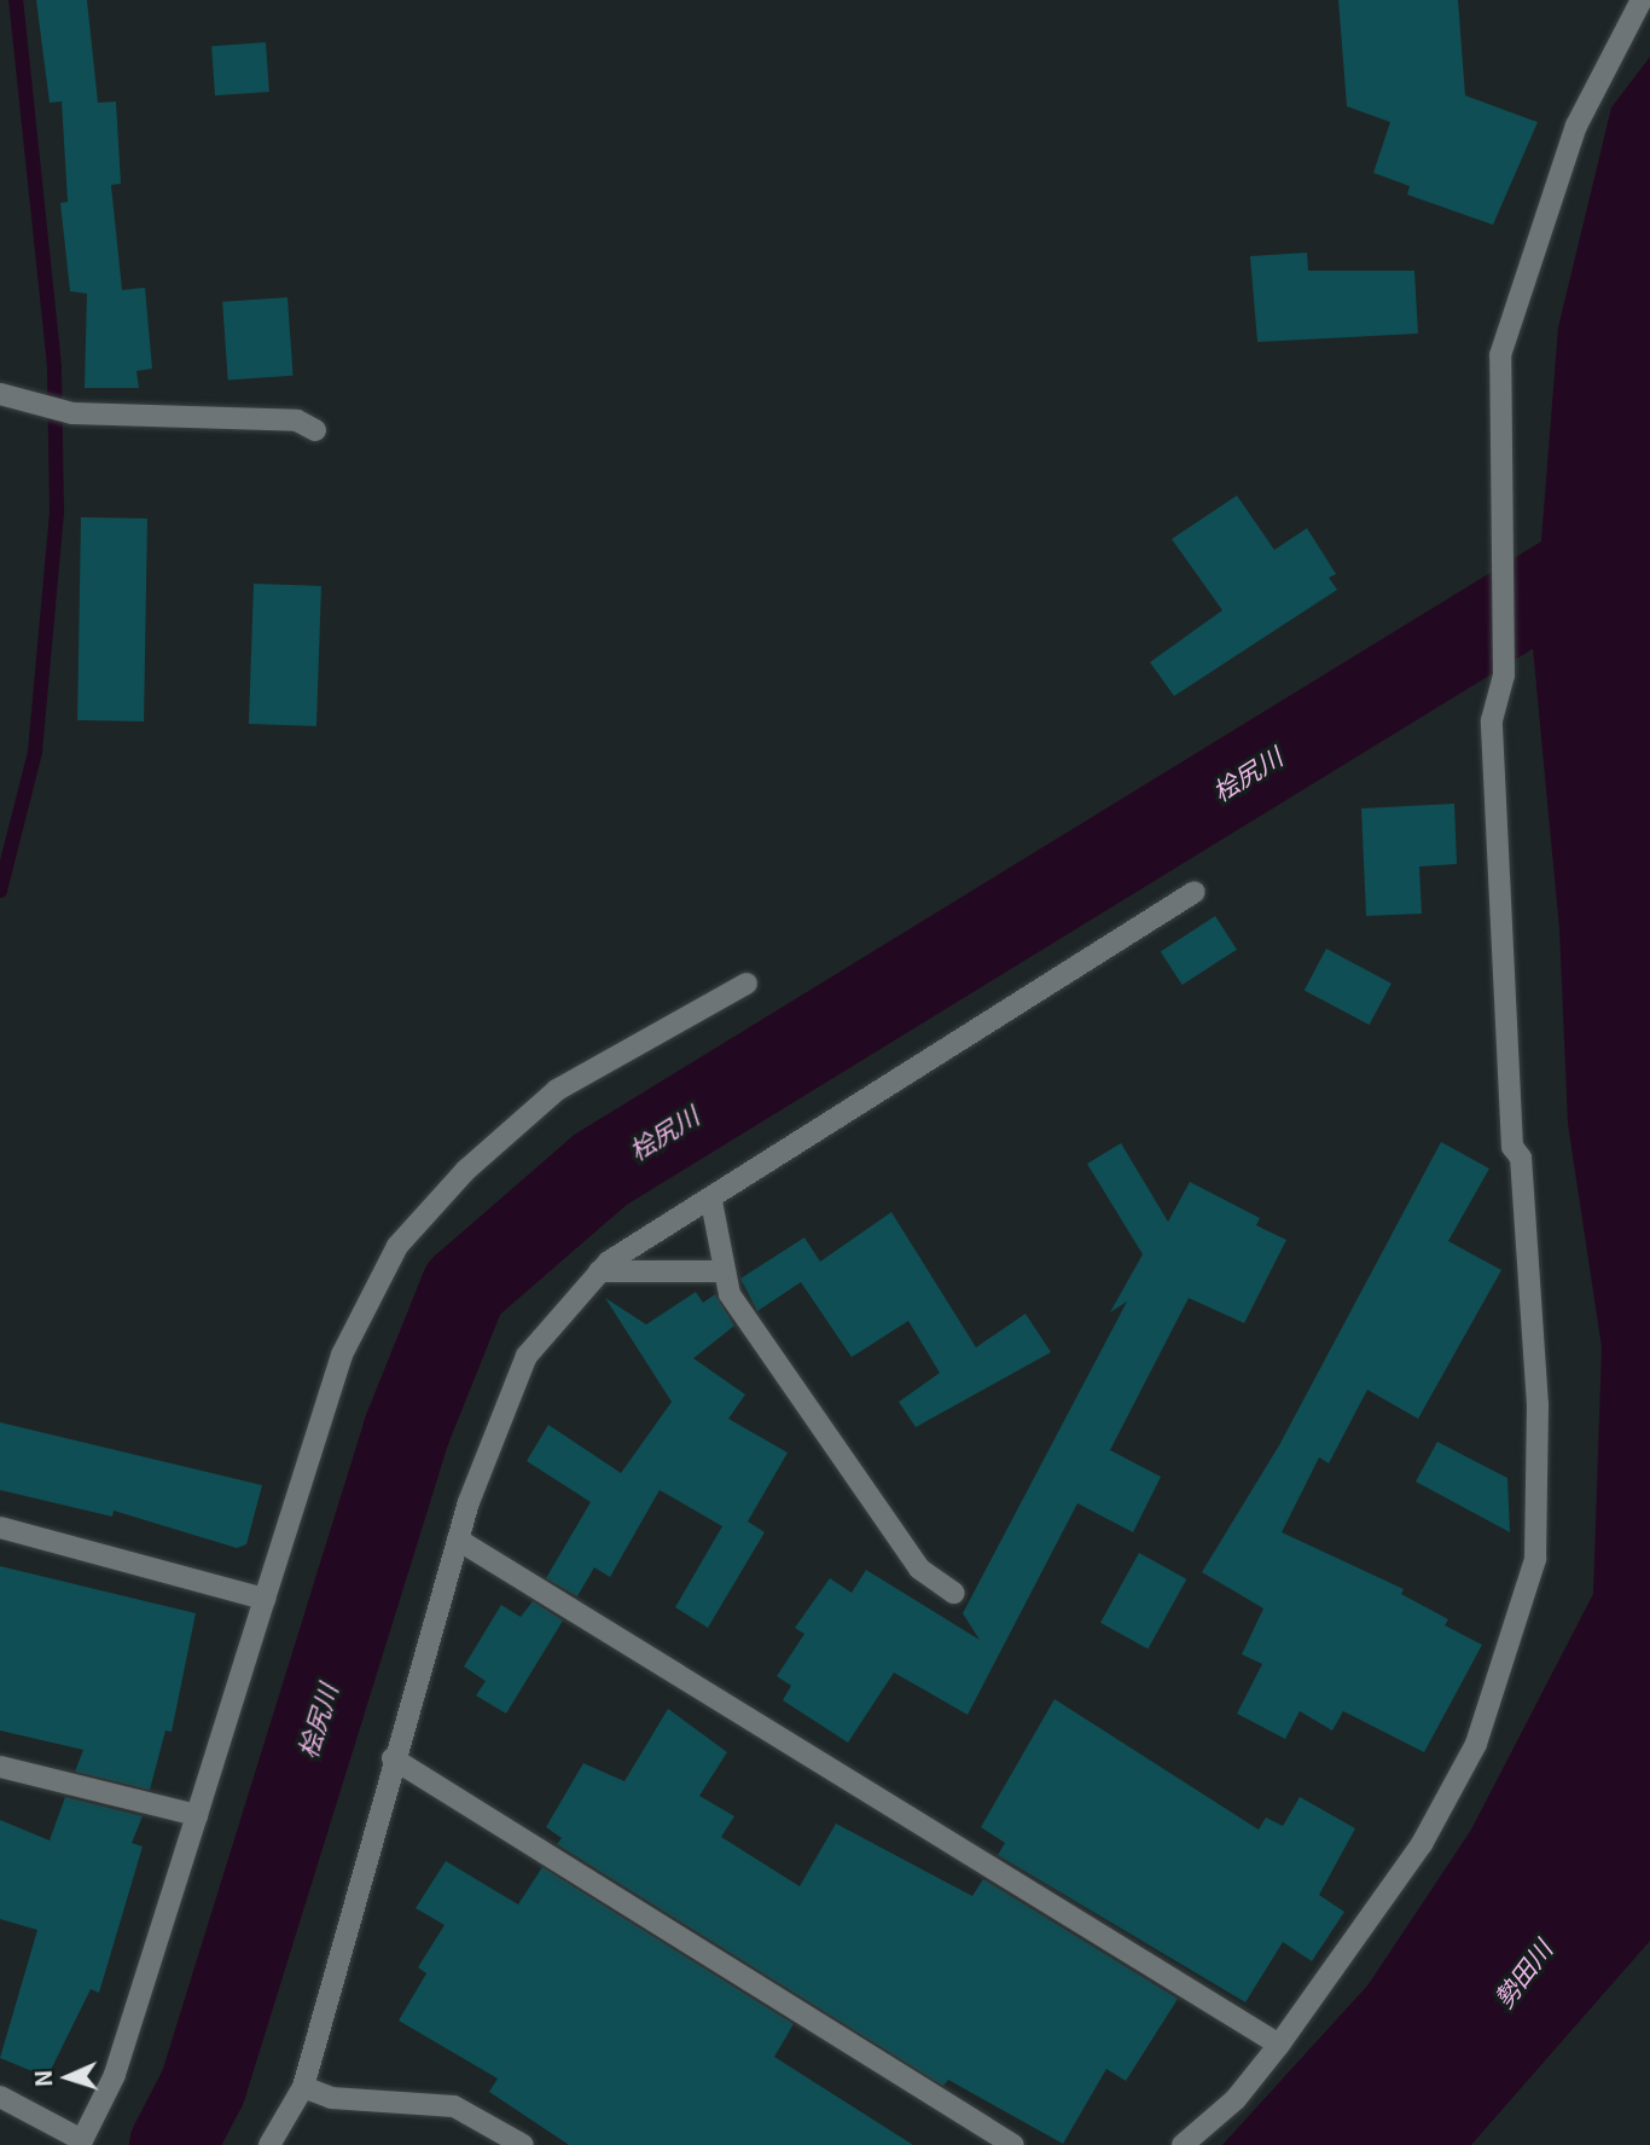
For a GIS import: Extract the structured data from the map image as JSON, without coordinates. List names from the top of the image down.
{
  "water": ["桧尻川", "勢田川"],
  "north": "left"
}
